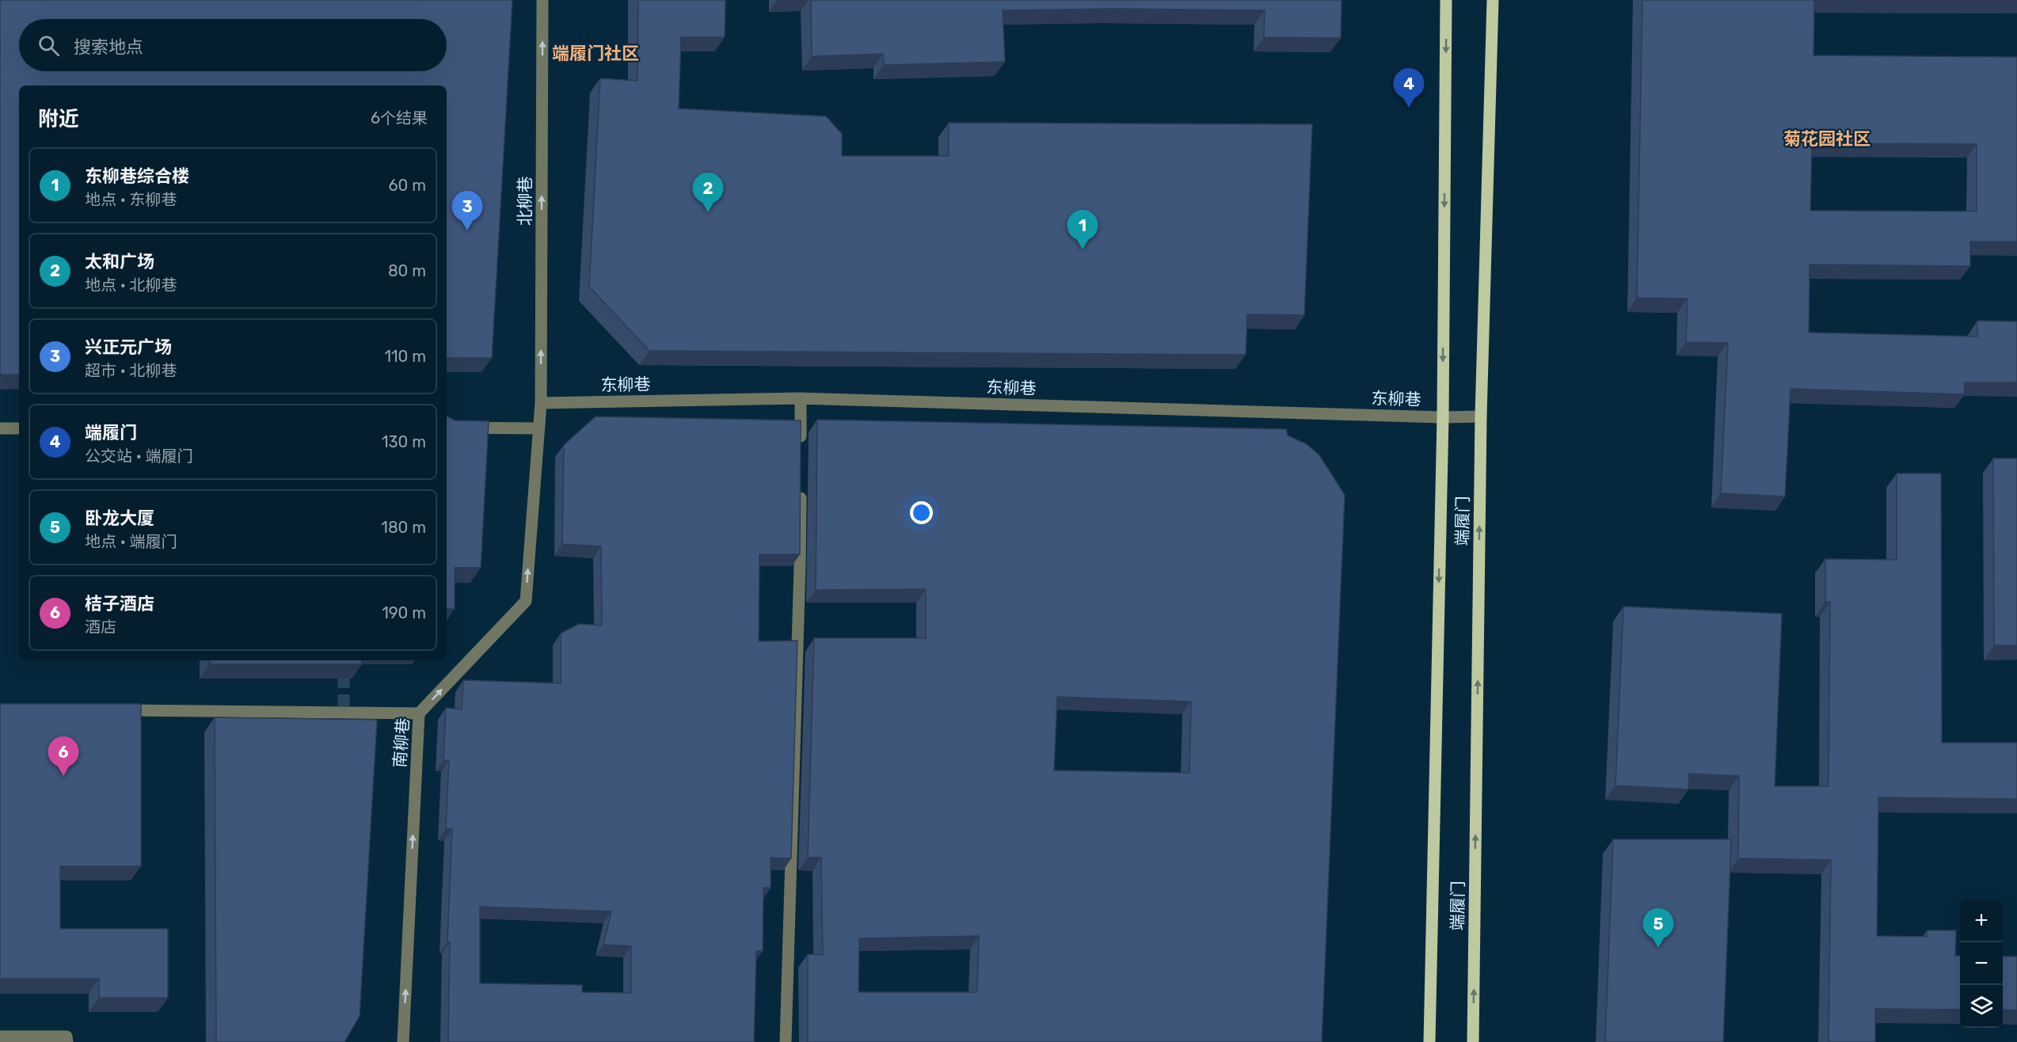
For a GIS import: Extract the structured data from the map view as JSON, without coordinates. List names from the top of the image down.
{
  "streets": {
    "main road": ["端履门"],
    "street": ["北柳巷", "东柳巷", "南柳巷"]
  },
  "crossings": [
    ["北柳巷", "东柳巷"],
    ["北柳巷", "南柳巷"],
    ["东柳巷", "端履门"],
    ["东柳巷", "南柳巷"]
  ],
  "one_way": ["北柳巷", "南柳巷"],
  "districts": ["端履门社区", "菊花园社区"],
  "page": {
    "search": "搜索地点",
    "pins": [
      "4",
      "2",
      "3",
      "1",
      "6",
      "5"
    ],
    "heading": ["附近", "6个结果"],
    "list": [
      {
        "mark": "1",
        "name": "东柳巷综合楼",
        "note": "地点 · 东柳巷",
        "value": "60 m"
      },
      {
        "mark": "2",
        "name": "太和广场",
        "note": "地点 · 北柳巷",
        "value": "80 m"
      },
      {
        "mark": "3",
        "name": "兴正元广场",
        "note": "超市 · 北柳巷",
        "value": "110 m"
      },
      {
        "mark": "4",
        "name": "端履门",
        "note": "公交站 · 端履门",
        "value": "130 m"
      },
      {
        "mark": "5",
        "name": "卧龙大厦",
        "note": "地点 · 端履门",
        "value": "180 m"
      },
      {
        "mark": "6",
        "name": "桔子酒店",
        "note": "酒店",
        "value": "190 m"
      }
    ],
    "map_buttons": ["+", "−"]
  }
}
